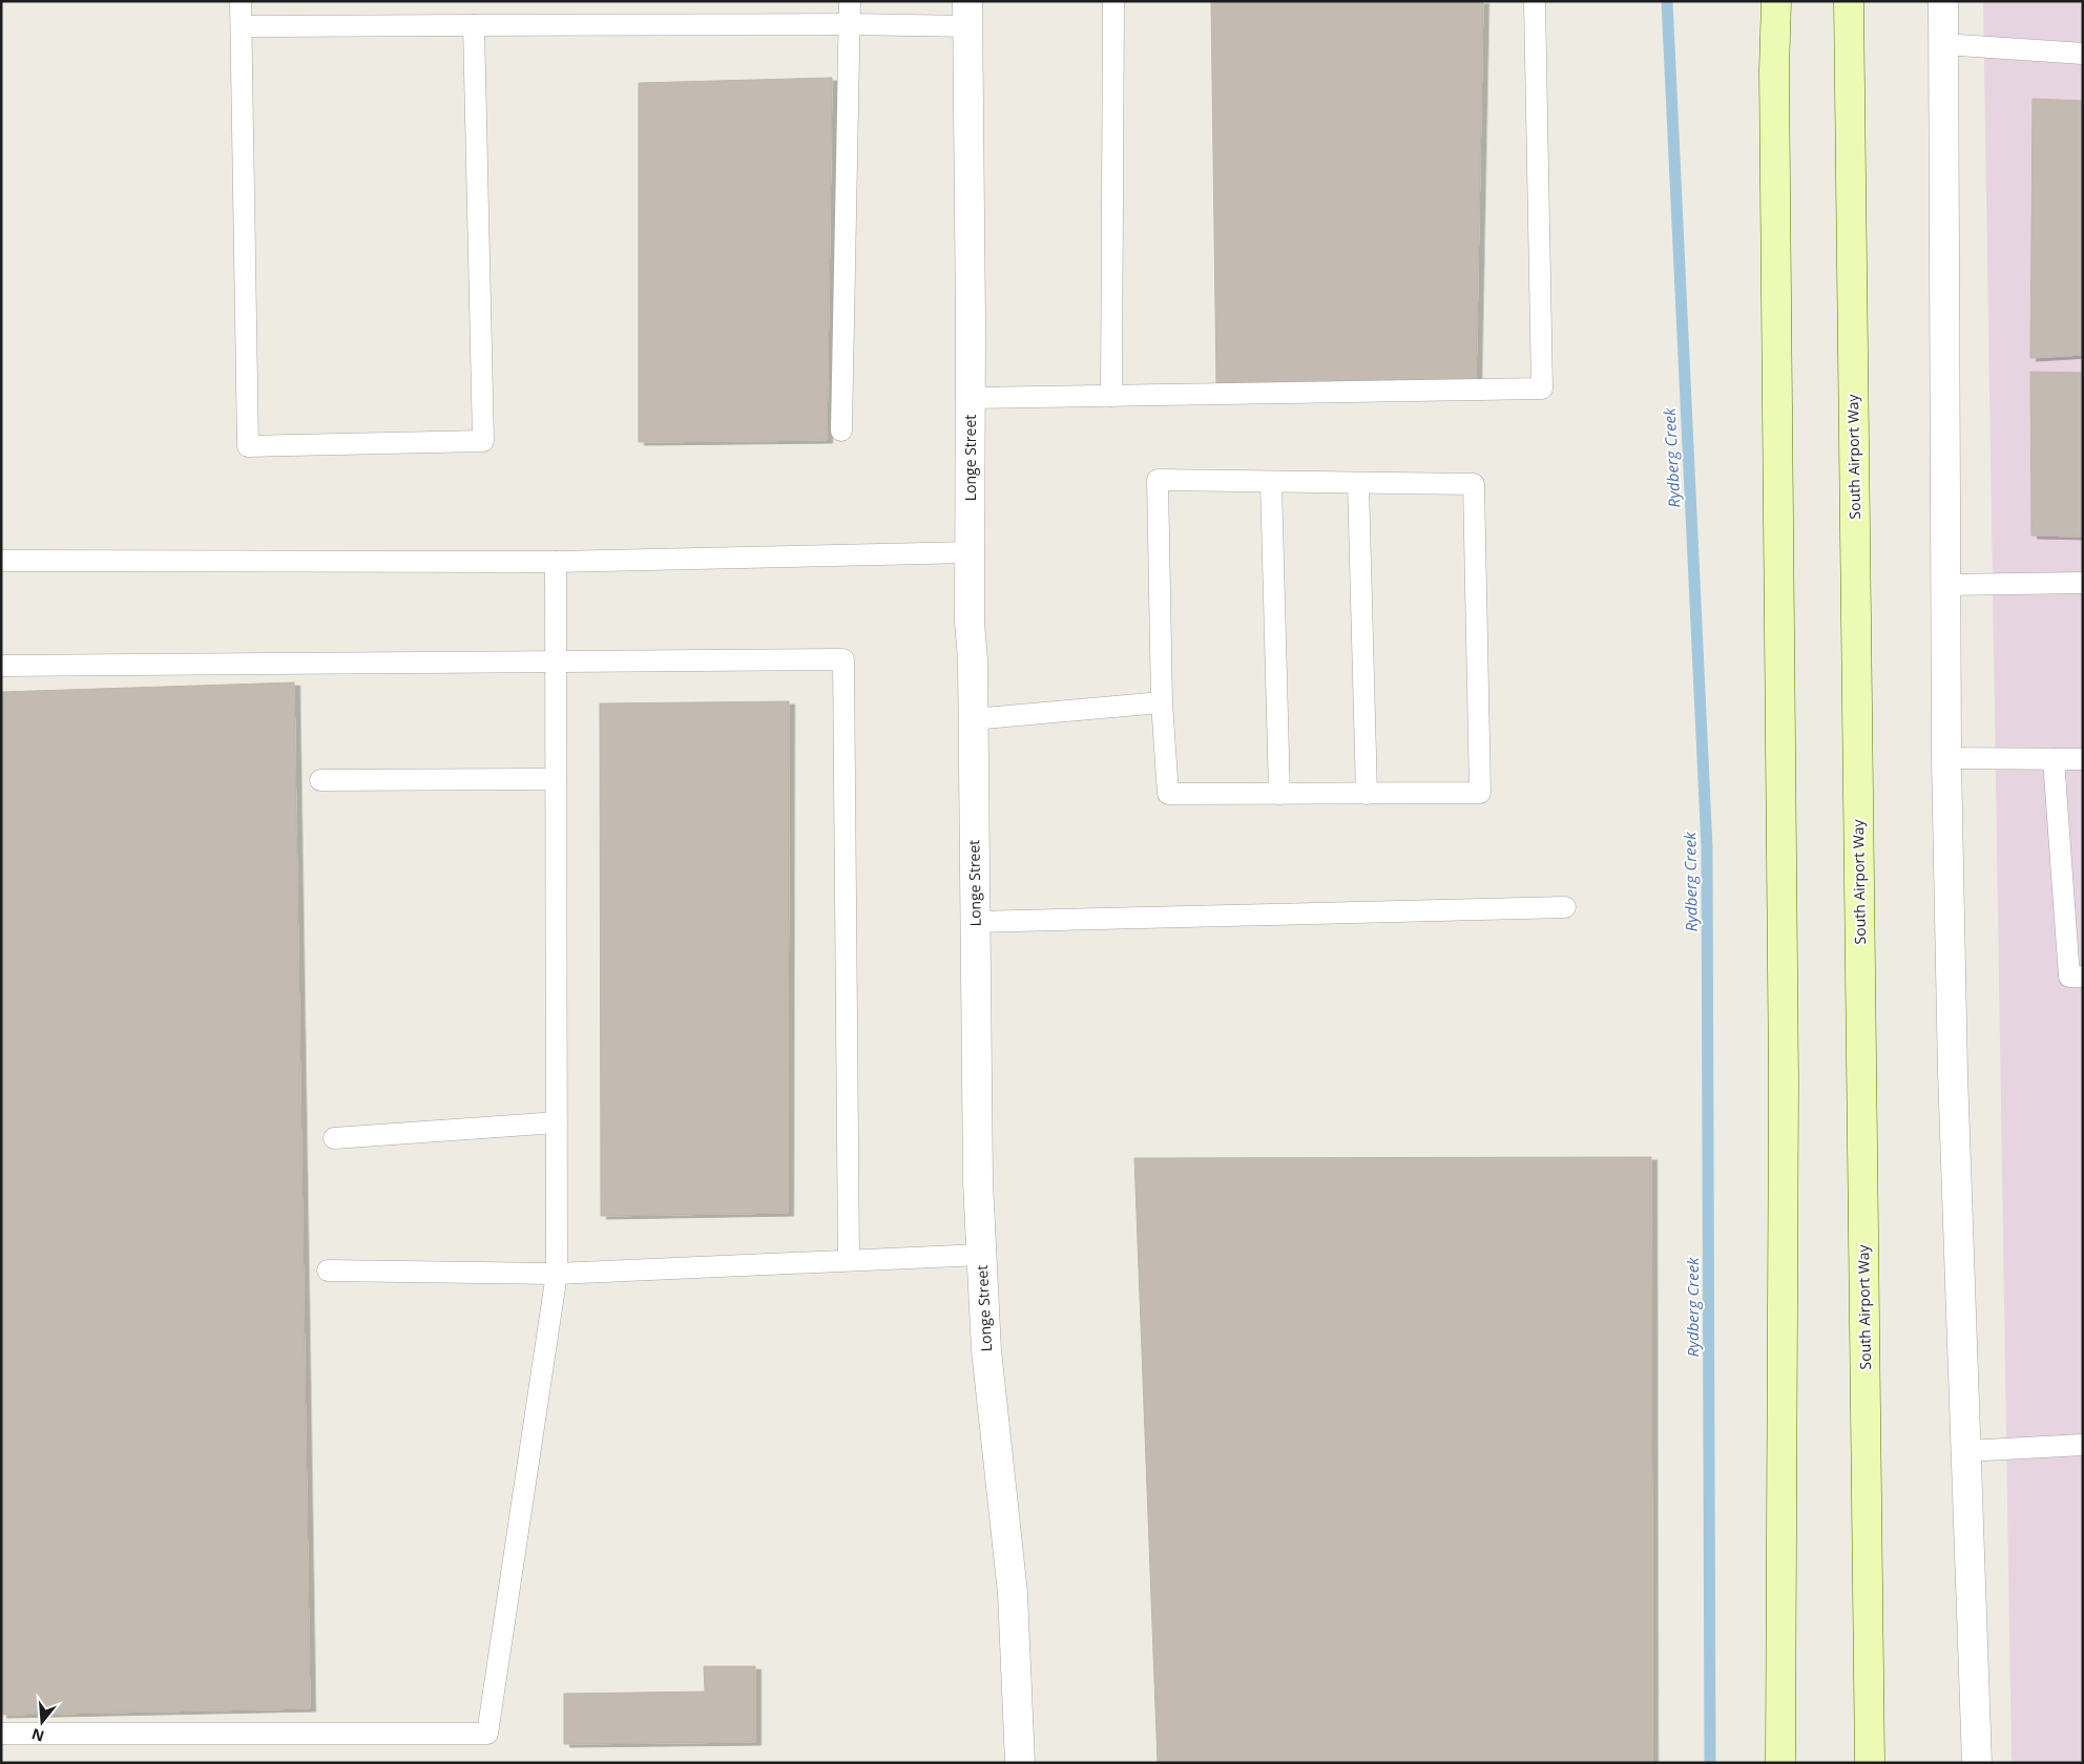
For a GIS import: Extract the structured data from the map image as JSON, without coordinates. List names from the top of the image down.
{
  "streets": {
    "main road": ["South Airport Way"],
    "street": ["Longe Street"]
  },
  "water": ["Rydberg Creek"],
  "north": "bottom"
}
